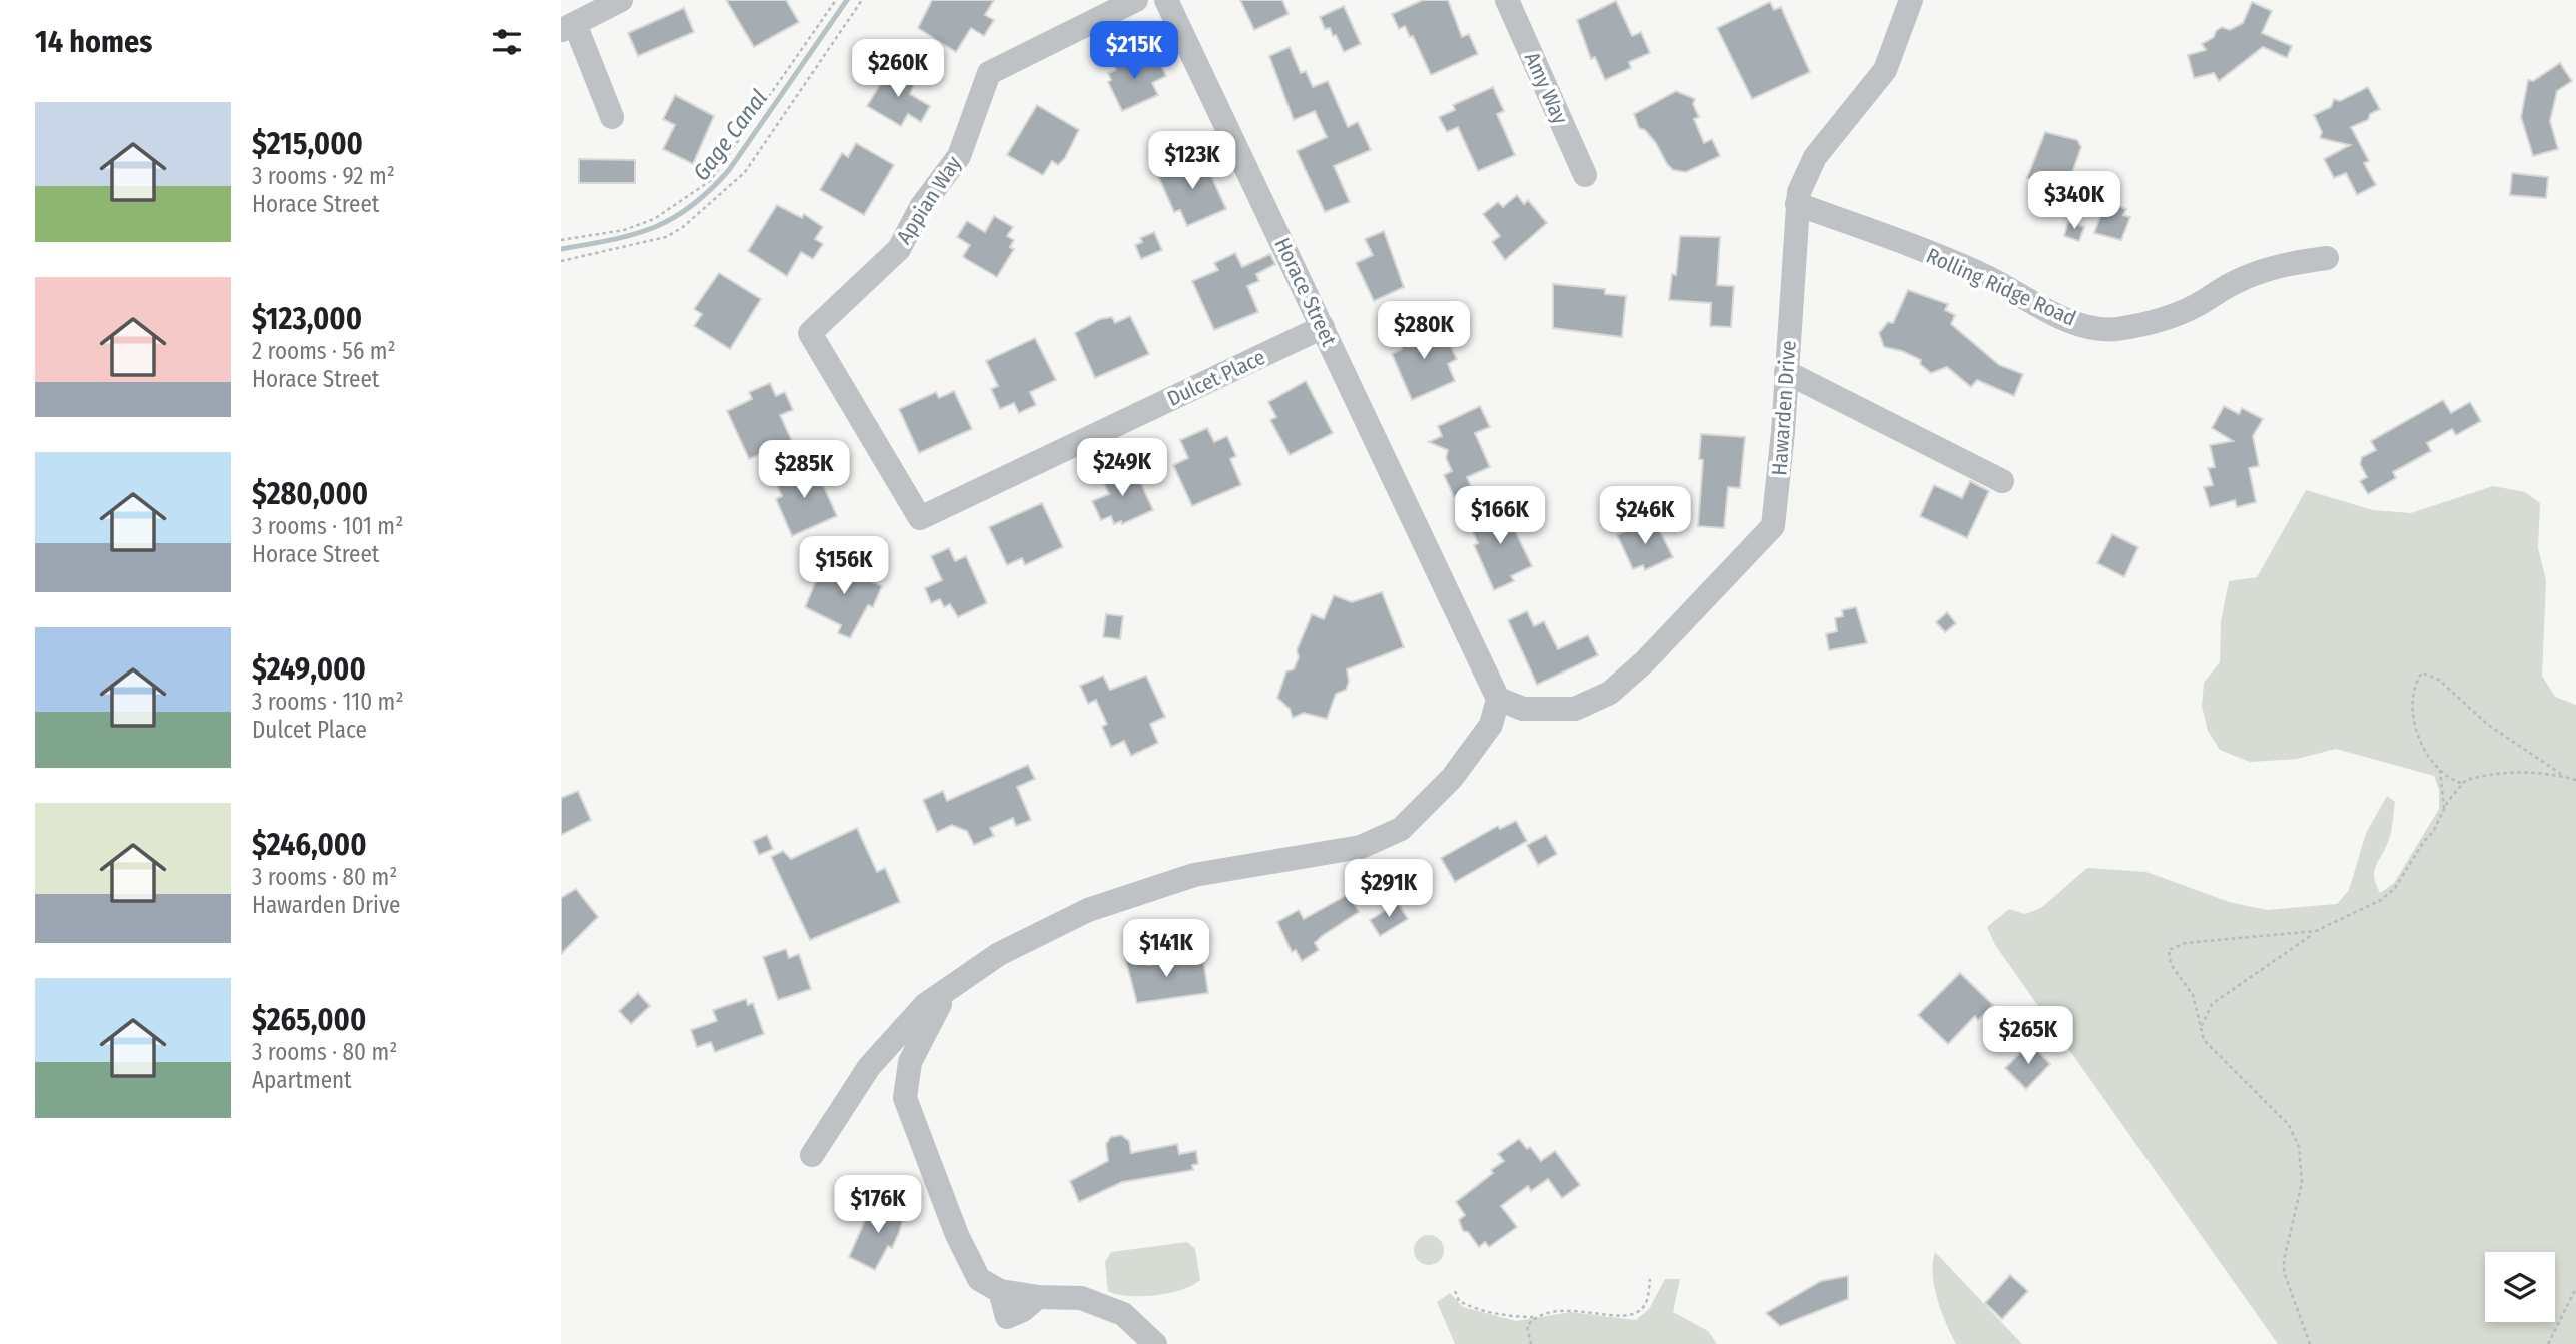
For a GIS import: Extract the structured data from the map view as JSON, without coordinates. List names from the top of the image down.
{
  "streets": {
    "street": [
      "Amy Way",
      "Appian Way",
      "Rolling Ridge Road",
      "Horace Street",
      "Dulcet Place",
      "Hawarden Drive"
    ]
  },
  "crossings": [
    ["Appian Way", "Dulcet Place"],
    ["Rolling Ridge Road", "Hawarden Drive"],
    ["Horace Street", "Dulcet Place"],
    ["Horace Street", "Hawarden Drive"]
  ],
  "water": ["Gage Canal"],
  "page": {
    "heading": "14 homes",
    "price": [
      "$215K",
      "$260K",
      "$123K",
      "$340K",
      "$280K",
      "$249K",
      "$285K",
      "$166K",
      "$246K",
      "$156K",
      "$291K",
      "$141K",
      "$265K",
      "$176K"
    ],
    "list": [
      {
        "name": "$215,000",
        "note": "3 rooms · 92 m² · Horace Street"
      },
      {
        "name": "$123,000",
        "note": "2 rooms · 56 m² · Horace Street"
      },
      {
        "name": "$280,000",
        "note": "3 rooms · 101 m² · Horace Street"
      },
      {
        "name": "$249,000",
        "note": "3 rooms · 110 m² · Dulcet Place"
      },
      {
        "name": "$246,000",
        "note": "3 rooms · 80 m² · Hawarden Drive"
      },
      {
        "name": "$265,000",
        "note": "3 rooms · 80 m² · Apartment"
      }
    ]
  }
}
